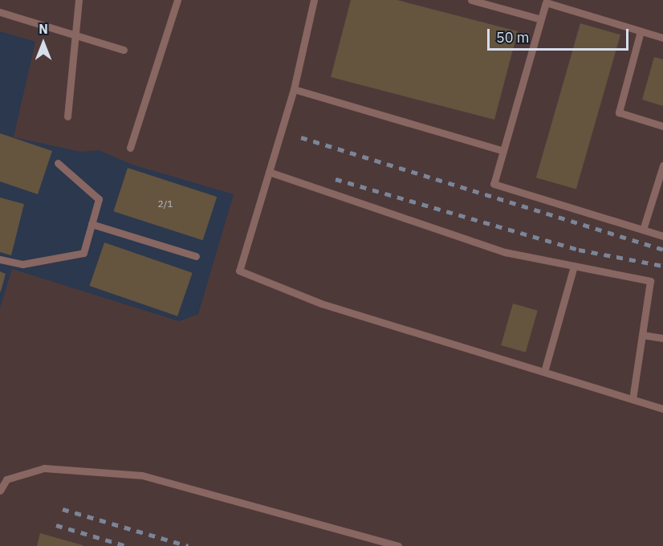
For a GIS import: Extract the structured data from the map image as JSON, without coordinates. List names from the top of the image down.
{
  "house_numbers": ["2/1"],
  "scale_bar": "50 m",
  "north": "top"
}
